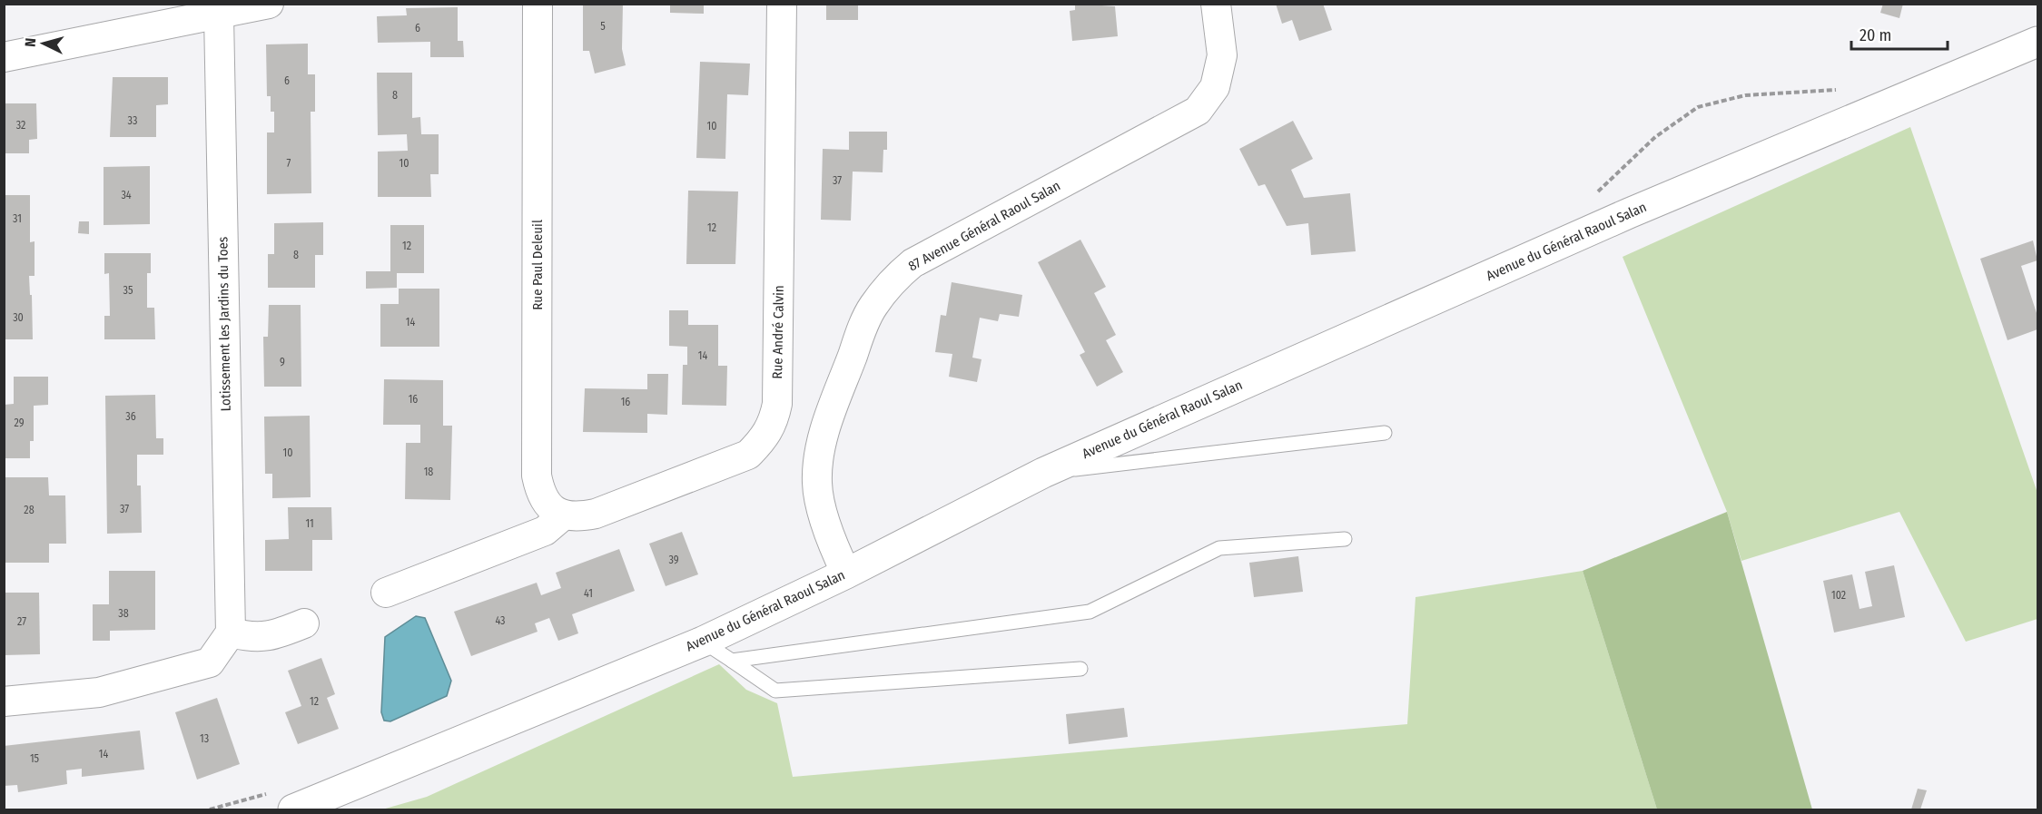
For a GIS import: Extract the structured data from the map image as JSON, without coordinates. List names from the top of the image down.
{
  "streets": {
    "main road": ["Avenue du Général Raoul Salan"],
    "street": [
      "87 Avenue Général Raoul Salan",
      "Rue Paul Deleuil",
      "Lotissement les Jardins du Toes",
      "Rue André Calvin"
    ]
  },
  "crossings": [
    ["87 Avenue Général Raoul Salan", "Avenue du Général Raoul Salan"],
    ["Rue Paul Deleuil", "Rue André Calvin"]
  ],
  "house_numbers": [
    "5",
    "6",
    "6",
    "8",
    "33",
    "32",
    "10",
    "7",
    "10",
    "37",
    "34",
    "31",
    "12",
    "12",
    "8",
    "35",
    "30",
    "14",
    "14",
    "9",
    "16",
    "16",
    "36",
    "29",
    "10",
    "18",
    "37",
    "28",
    "11",
    "39",
    "41",
    "102",
    "38",
    "43",
    "27",
    "12",
    "13",
    "14",
    "15"
  ],
  "scale_bar": "20 m",
  "north": "left"
}
